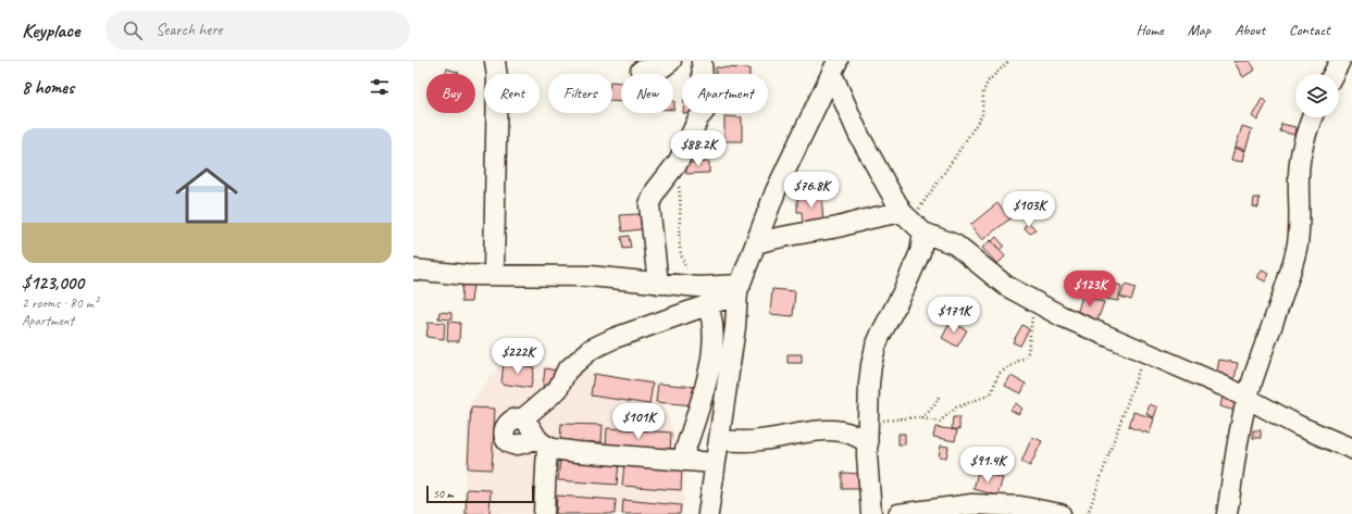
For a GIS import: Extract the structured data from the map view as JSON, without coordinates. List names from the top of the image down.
{
  "scale_bar": "50 m",
  "page": {
    "header": "Keyplace",
    "search": "Search here",
    "nav": [
      "Home",
      "Map",
      "About",
      "Contact"
    ],
    "heading": "8 homes",
    "chip": [
      "Buy",
      "Rent",
      "Filters",
      "New",
      "Apartment"
    ],
    "list": [
      {
        "name": "$123,000",
        "note": "2 rooms · 80 m² · Apartment"
      }
    ],
    "price": [
      "$88.2K",
      "$76.8K",
      "$103K",
      "$123K",
      "$171K",
      "$222K",
      "$101K",
      "$91.4K"
    ],
    "scale": "50 m"
  }
}
